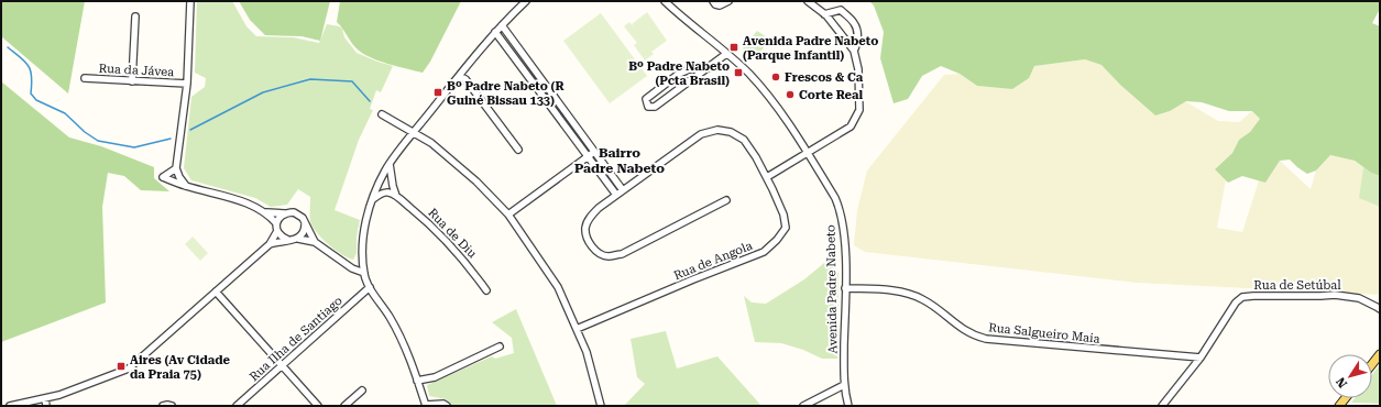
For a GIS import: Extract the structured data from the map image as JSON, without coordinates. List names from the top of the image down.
{
  "streets": {
    "street": [
      "Rua da Jávea",
      "Rua de Diu",
      "Rua de Angola",
      "Rua de Setúbal",
      "Avenida Padre Nabeto",
      "Rua Salgueiro Maia",
      "Rua Ilha de Santiago"
    ]
  },
  "crossings": [
    ["Rua de Setúbal", "Rua Salgueiro Maia"],
    ["Avenida Padre Nabeto", "Rua Salgueiro Maia"]
  ],
  "districts": ["Bairro Padre Nabeto"],
  "places": {
    "transit": [
      "Avenida Padre Nabeto (Parque Infantil)",
      "Bº Padre Nabeto (Pcta Brasil)",
      "Bº Padre Nabeto (R Guiné Bissau 133)",
      "Aires (Av Cidade da Praia 75)"
    ],
    "other": ["Frescos & Ca", "Corte Real"]
  },
  "north": "bottom left"
}
